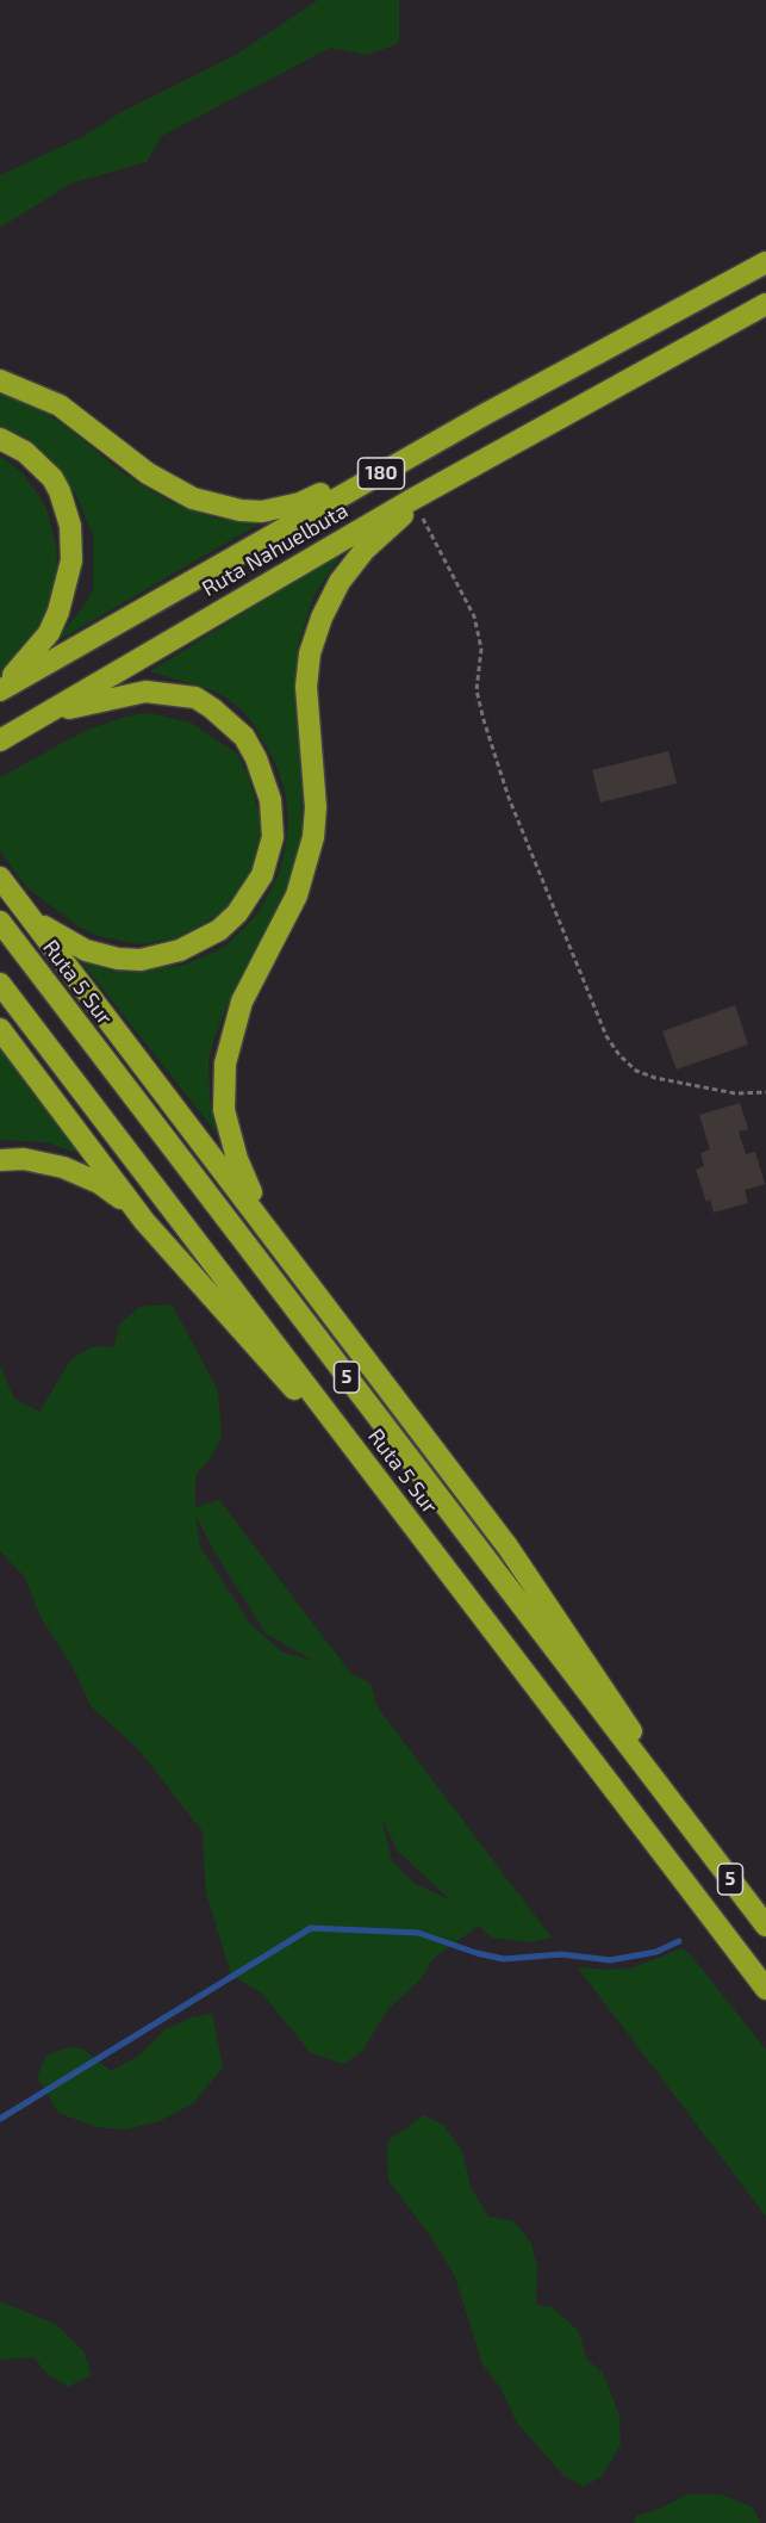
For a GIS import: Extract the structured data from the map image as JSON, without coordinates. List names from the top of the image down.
{
  "streets": {
    "highway": [
      "180",
      "Ruta Nahuelbuta",
      "Ruta 5 Sur",
      "5"
    ]
  }
}
